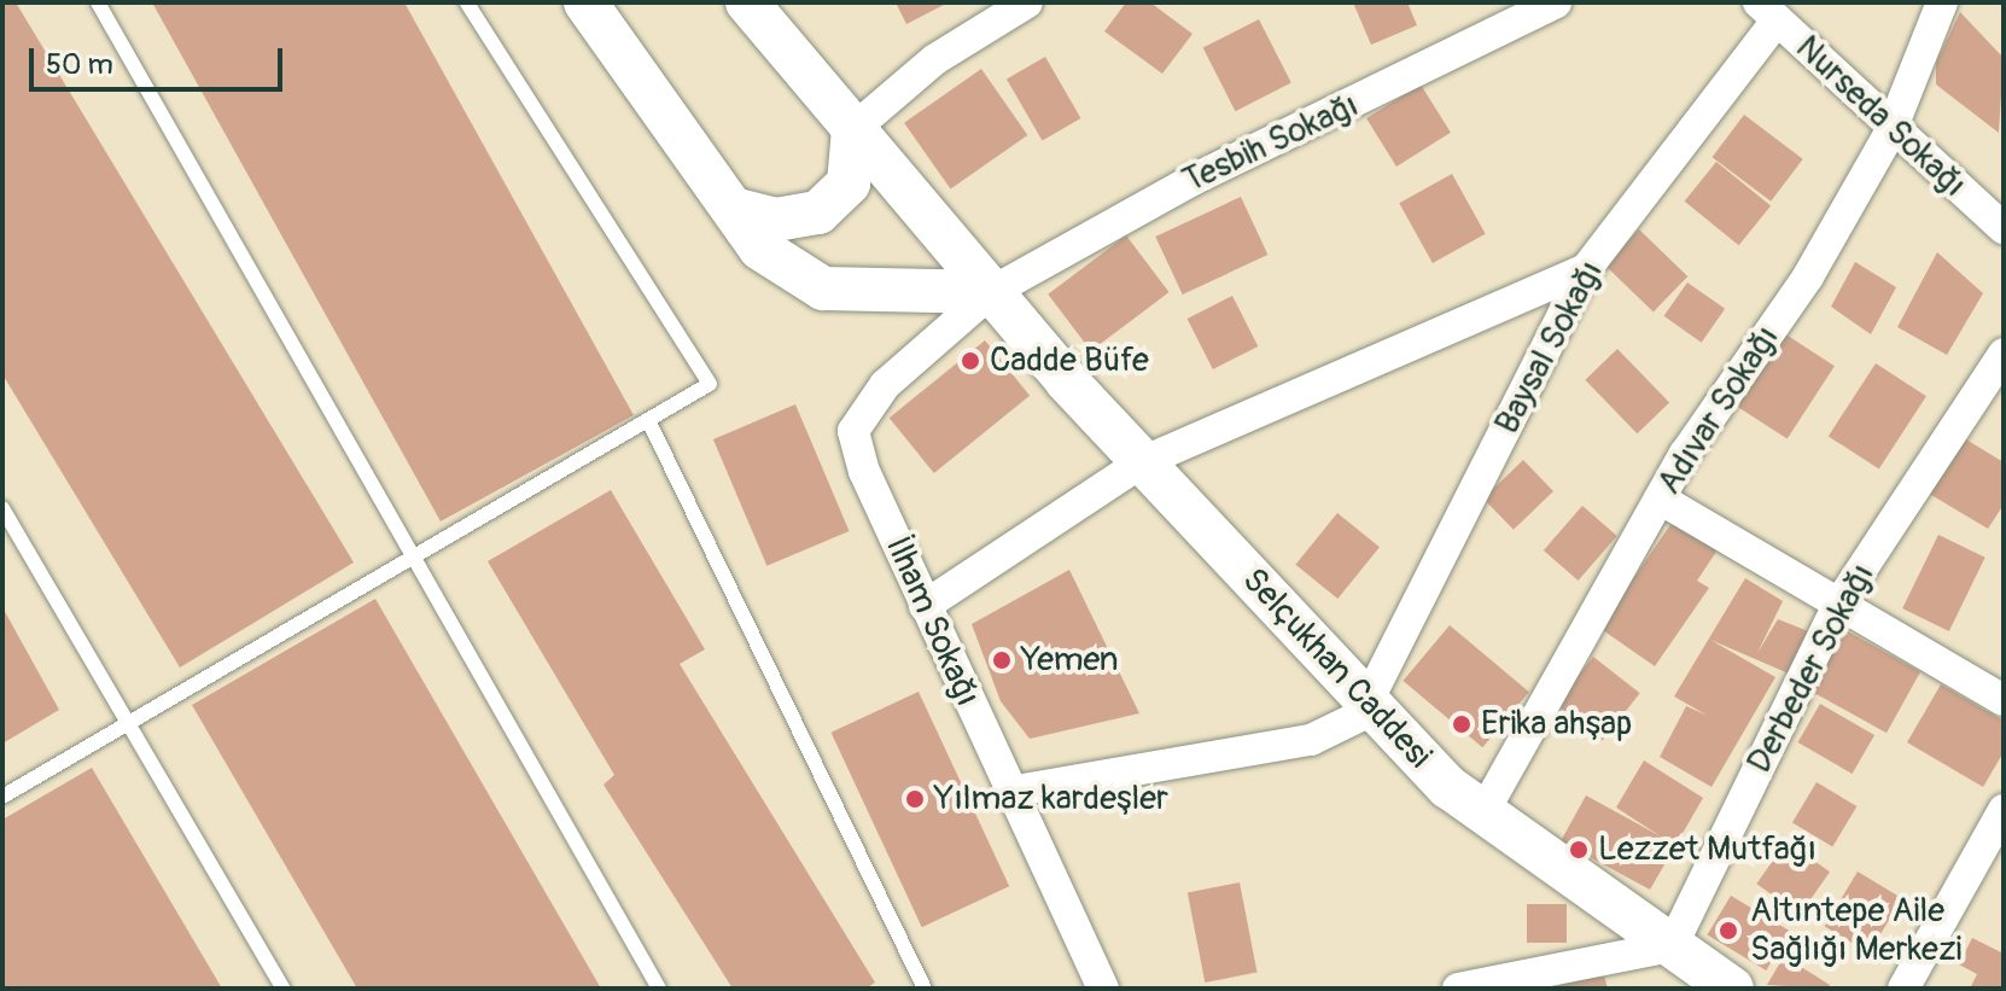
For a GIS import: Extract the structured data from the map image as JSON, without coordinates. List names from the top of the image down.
{
  "streets": {
    "street": [
      "Nurseda Sokağı",
      "Tesbih Sokağı",
      "Baysal Sokağı",
      "Adıvar Sokağı",
      "İlham Sokağı",
      "Selçukhan Caddesi",
      "Derbeder Sokağı"
    ]
  },
  "crossings": [
    ["Nurseda Sokağı", "Baysal Sokağı"],
    ["Nurseda Sokağı", "Adıvar Sokağı"],
    ["Tesbih Sokağı", "İlham Sokağı"],
    ["Tesbih Sokağı", "Selçukhan Caddesi"],
    ["Baysal Sokağı", "Selçukhan Caddesi"],
    ["Adıvar Sokağı", "Selçukhan Caddesi"],
    ["İlham Sokağı", "Selçukhan Caddesi"],
    ["Selçukhan Caddesi", "Derbeder Sokağı"]
  ],
  "places": [
    "Cadde Büfe",
    "Yemen",
    "Erika ahşap",
    "Yılmaz kardeşler",
    "Lezzet Mutfağı",
    "Altıntepe Aile Sağlığı Merkezi"
  ],
  "scale_bar": "50 m"
}
